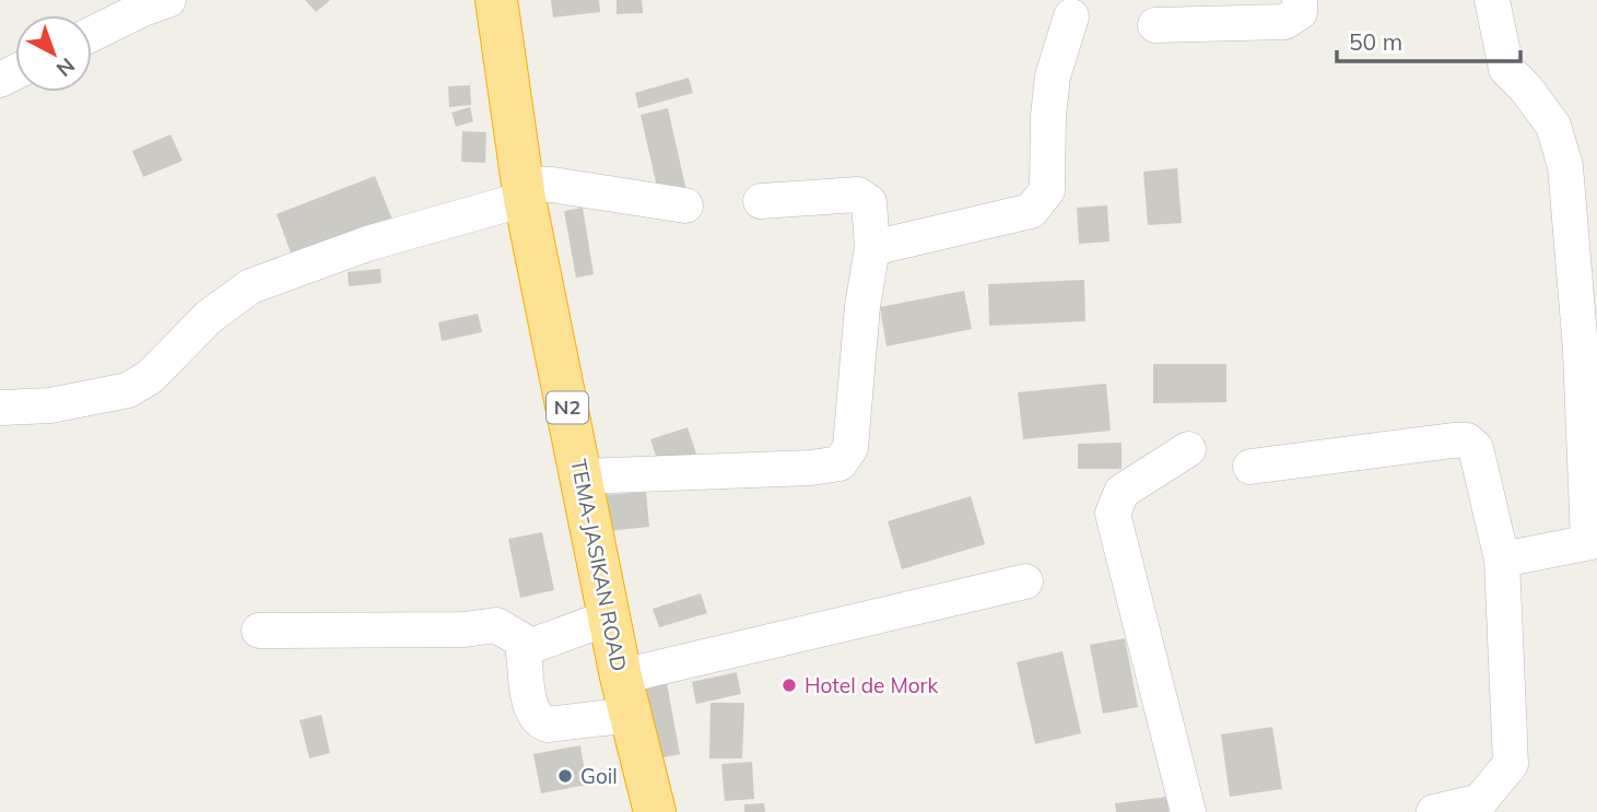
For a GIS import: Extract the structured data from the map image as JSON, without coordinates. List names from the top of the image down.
{
  "streets": {
    "highway": ["N2", "TEMA-JASIKAN ROAD"]
  },
  "places": ["Hotel de Mork", "Goil"],
  "scale_bar": "50 m",
  "north": "bottom right"
}
